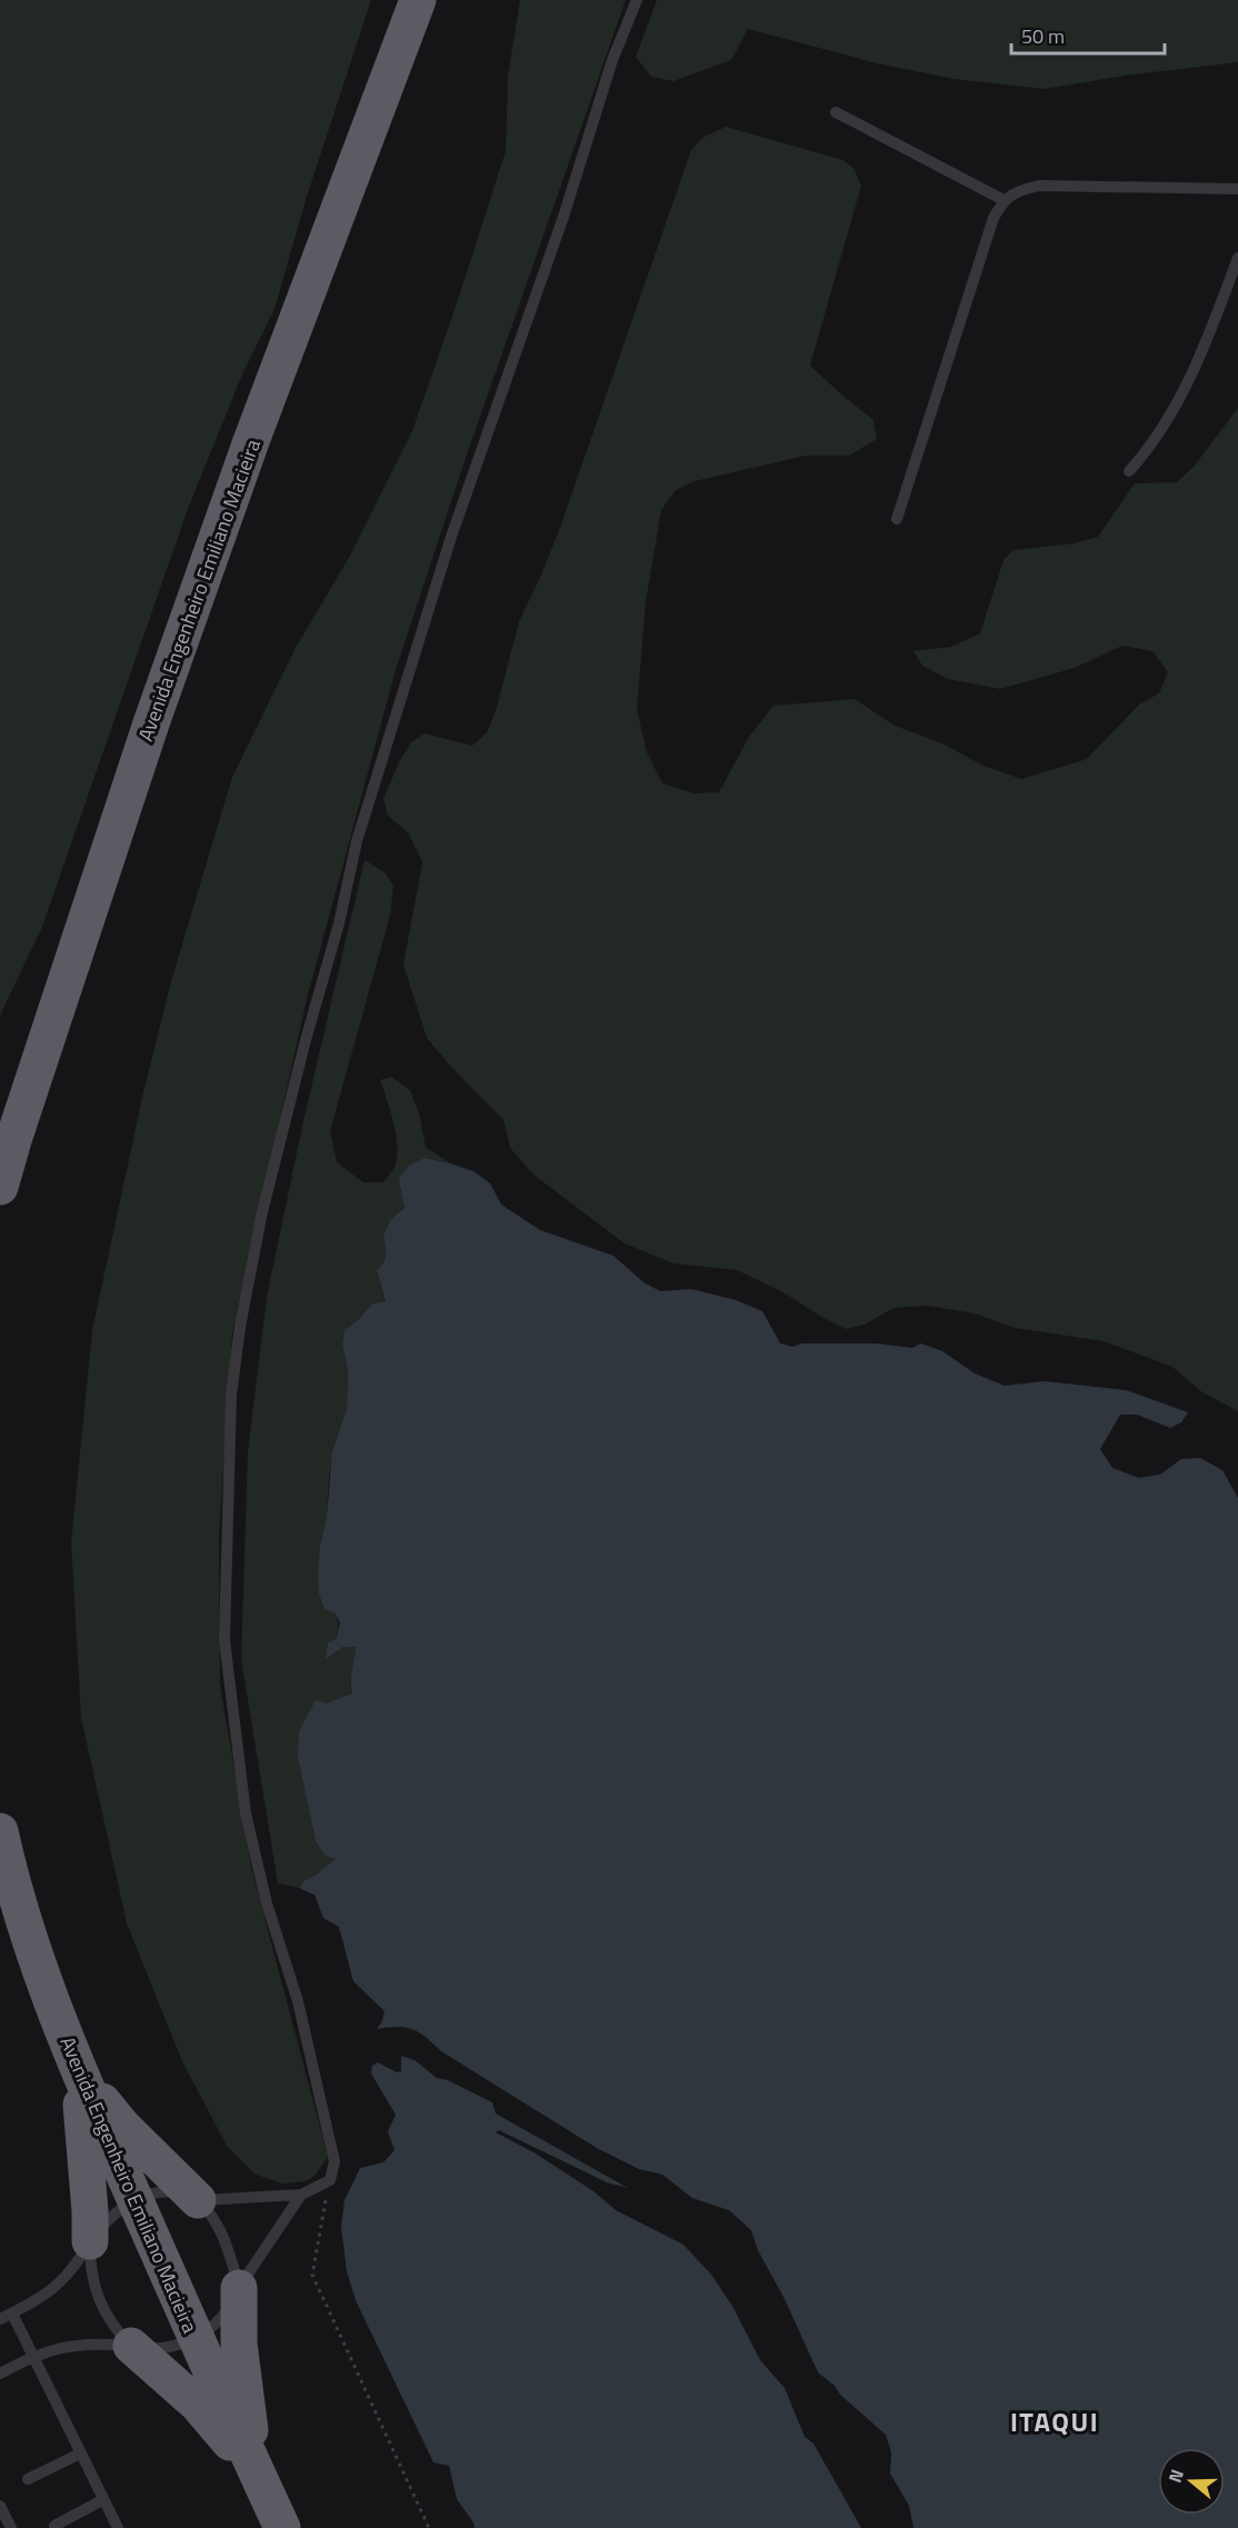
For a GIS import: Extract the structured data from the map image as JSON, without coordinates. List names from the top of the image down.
{
  "streets": {
    "highway": ["Avenida Engenheiro Emiliano Macieira"]
  },
  "districts": ["ITAQUI"],
  "scale_bar": "50 m",
  "north": "left"
}
